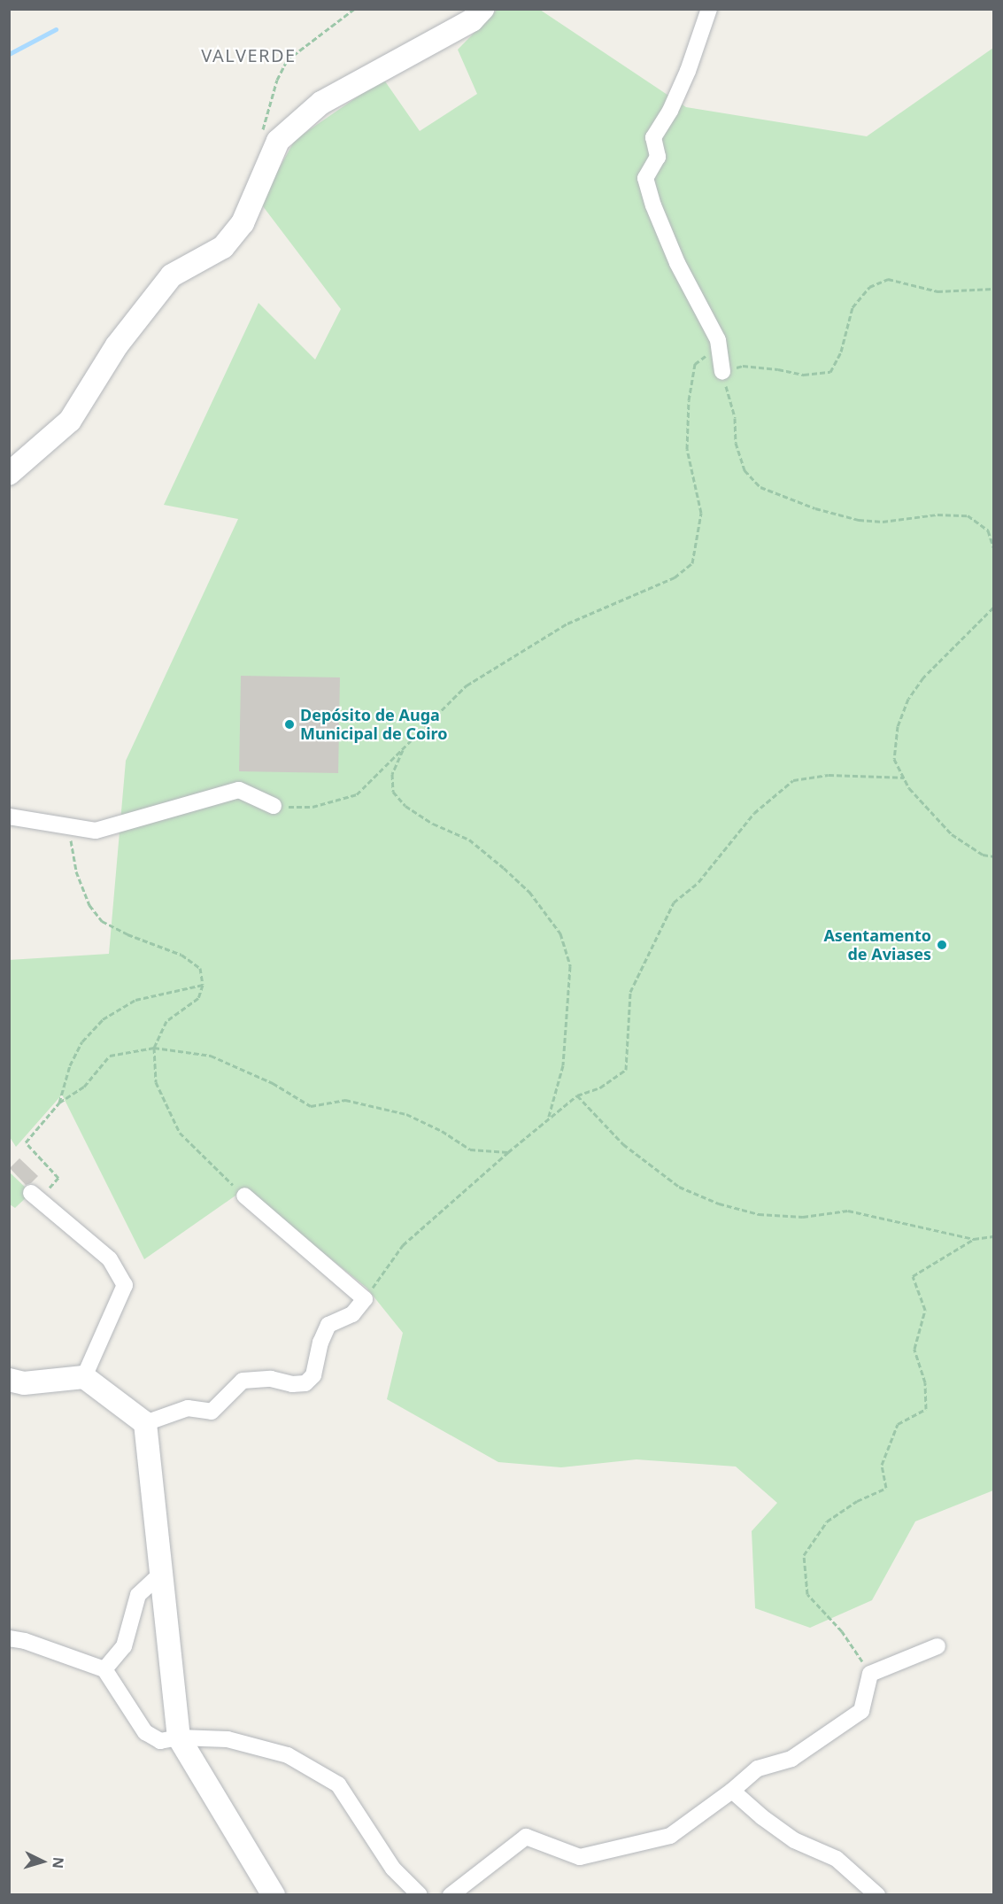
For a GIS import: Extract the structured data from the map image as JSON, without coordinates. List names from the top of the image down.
{
  "districts": ["VALVERDE"],
  "places": ["Depósito de Auga Municipal de Coiro", "Asentamento de Aviases"],
  "north": "right"
}
